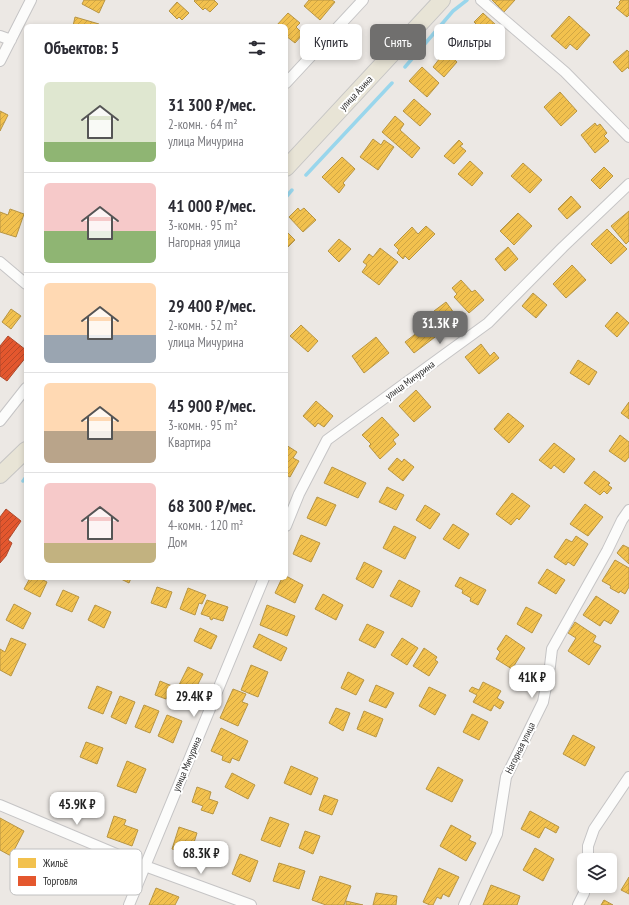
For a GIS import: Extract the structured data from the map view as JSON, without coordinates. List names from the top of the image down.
{
  "streets": {
    "main road": ["улица Азина"],
    "street": ["улица Мичурина", "Нагорная улица"]
  },
  "legend": ["Жильё", "Торговля"],
  "page": {
    "chip": ["Купить", "Снять", "Фильтры"],
    "heading": "Объектов: 5",
    "list": [
      {
        "name": "31 300 ₽/мес.",
        "note": "2-комн. · 64 m² · улица Мичурина"
      },
      {
        "name": "41 000 ₽/мес.",
        "note": "3-комн. · 95 m² · Нагорная улица"
      },
      {
        "name": "29 400 ₽/мес.",
        "note": "2-комн. · 52 m² · улица Мичурина"
      },
      {
        "name": "45 900 ₽/мес.",
        "note": "3-комн. · 95 m² · Квартира"
      },
      {
        "name": "68 300 ₽/мес.",
        "note": "4-комн. · 120 m² · Дом"
      }
    ],
    "price": [
      "31.3K ₽",
      "41K ₽",
      "29.4K ₽",
      "45.9K ₽",
      "68.3K ₽"
    ]
  }
}
